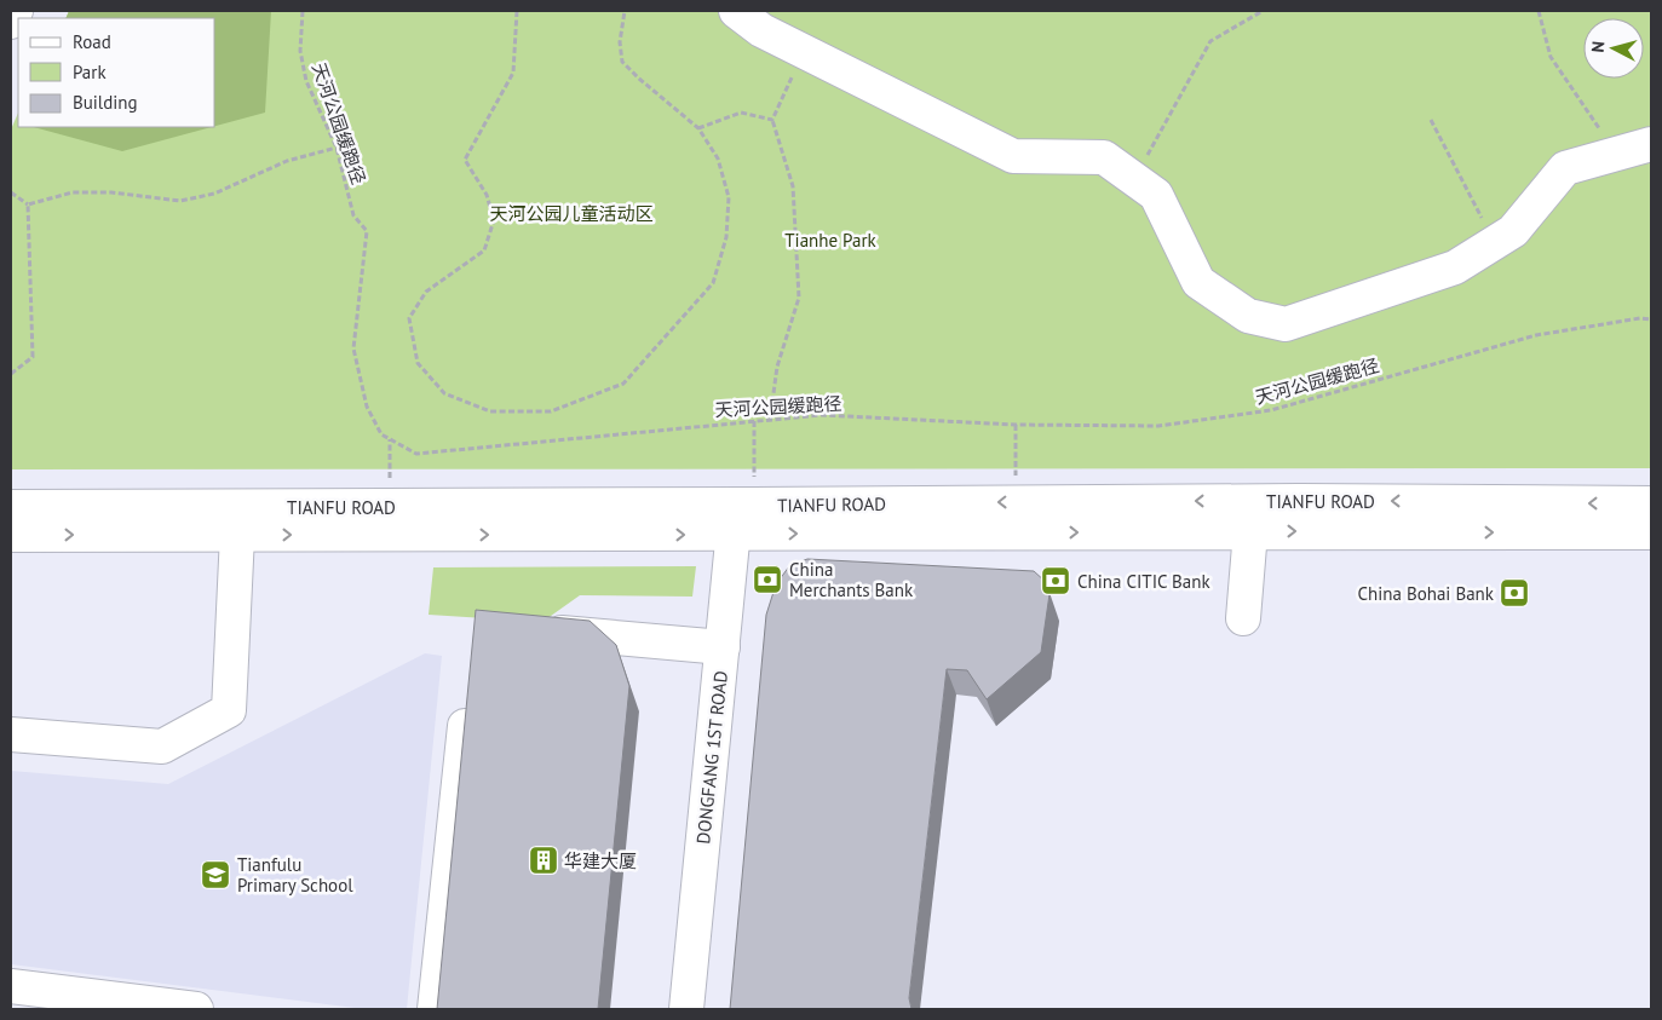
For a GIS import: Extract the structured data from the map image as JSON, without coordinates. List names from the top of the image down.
{
  "streets": {
    "main road": ["TIANFU ROAD", "DONGFANG 1ST ROAD"],
    "path": ["天河公园缓跑径"]
  },
  "crossings": [
    ["TIANFU ROAD", "DONGFANG 1ST ROAD"]
  ],
  "parks": ["天河公园儿童活动区", "Tianhe Park"],
  "places": {
    "bank": ["China Merchants Bank", "China CITIC Bank", "China Bohai Bank"],
    "building": ["华建大厦"],
    "school or university": ["Tianfulu Primary School"]
  },
  "legend": ["Road", "Park", "Building"],
  "north": "left"
}
